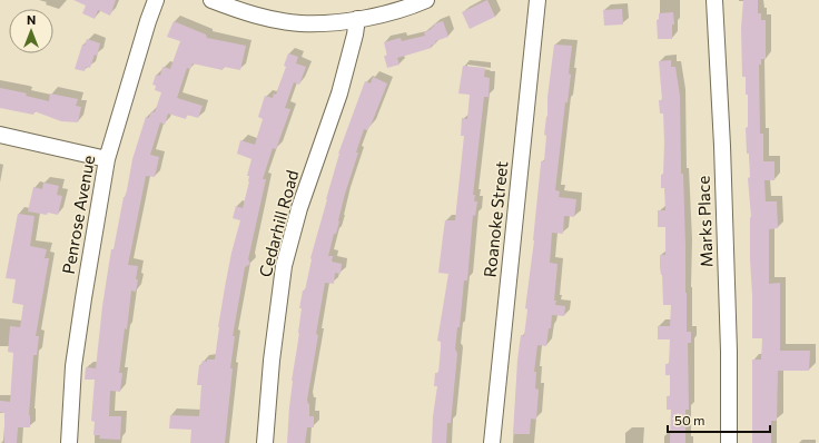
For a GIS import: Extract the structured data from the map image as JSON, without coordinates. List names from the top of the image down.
{
  "streets": {
    "street": [
      "Penrose Avenue",
      "Roanoke Street",
      "Marks Place",
      "Cedarhill Road"
    ]
  },
  "scale_bar": "50 m",
  "north": "top"
}
